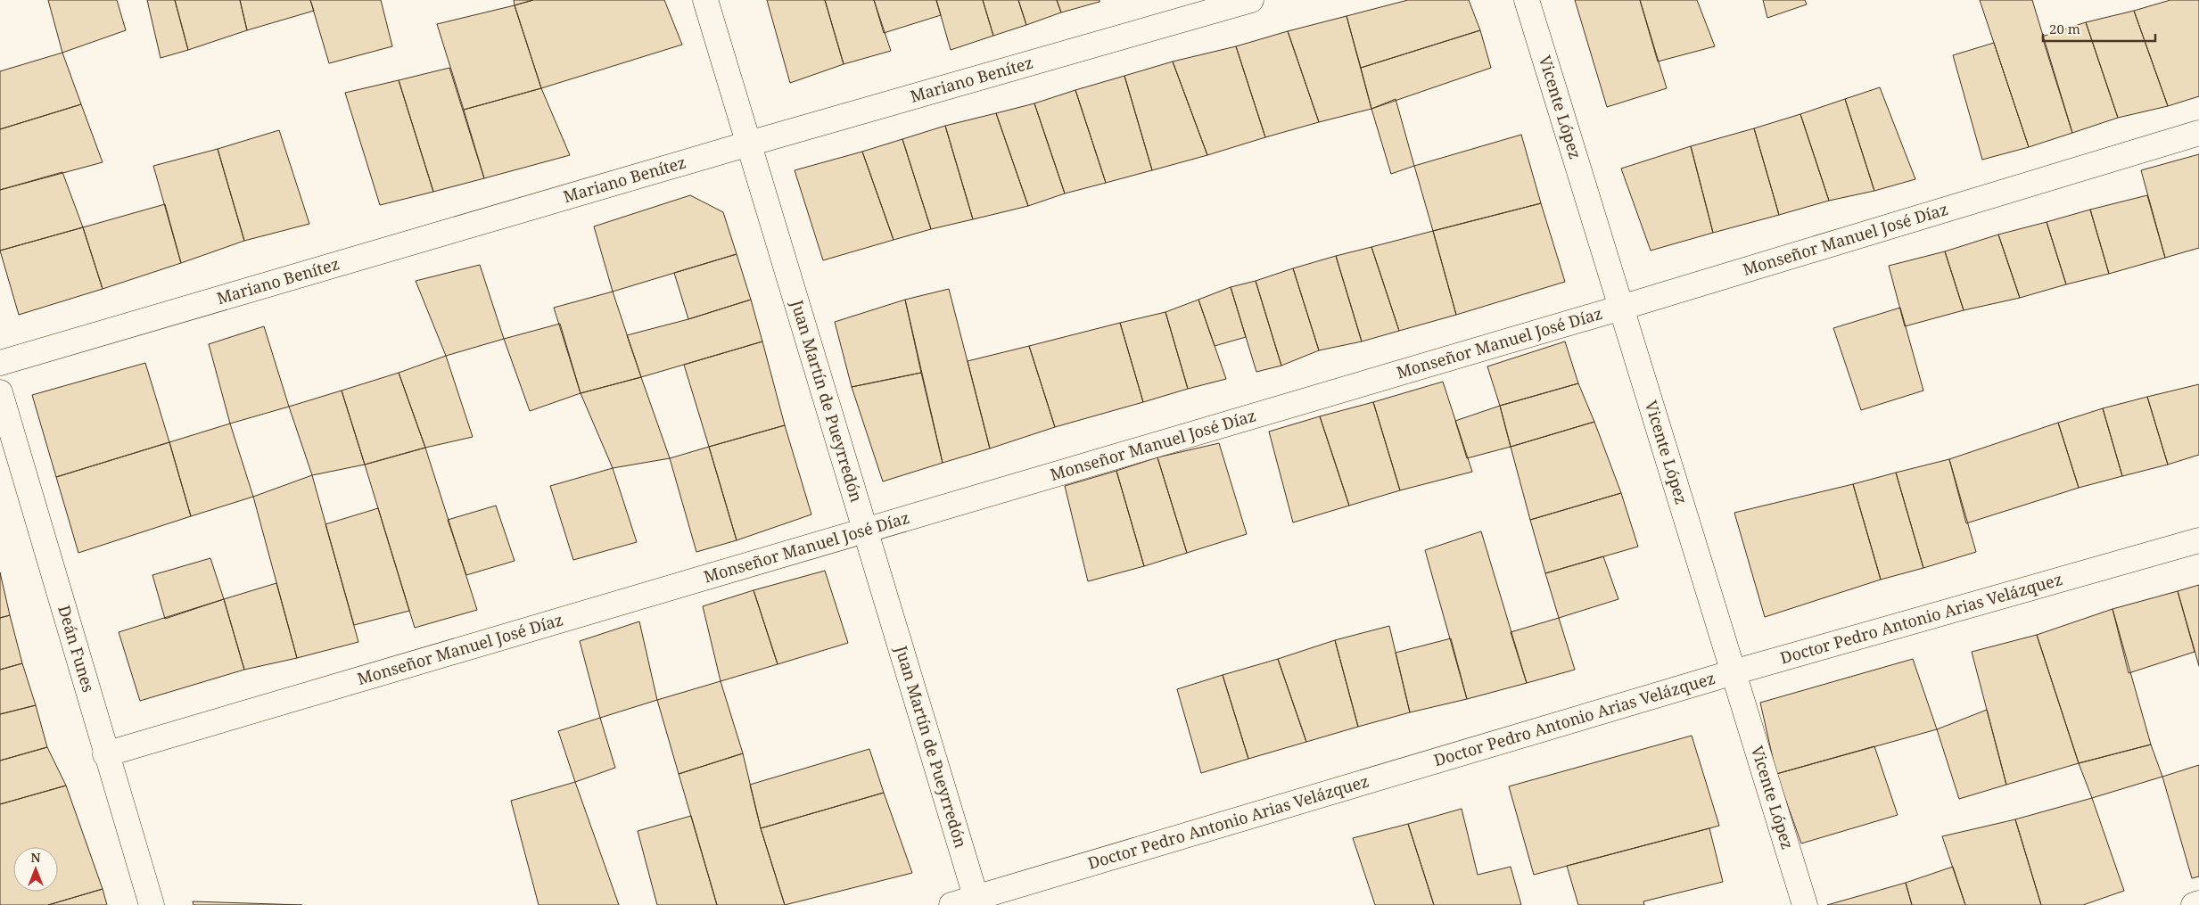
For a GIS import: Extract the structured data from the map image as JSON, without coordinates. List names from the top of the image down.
{
  "streets": {
    "street": [
      "Mariano Benítez",
      "Vicente López",
      "Monseñor Manuel José Díaz",
      "Juan Martín de Pueyrredón",
      "Doctor Pedro Antonio Arias Velázquez",
      "Deán Funes"
    ]
  },
  "crossings": [
    ["Mariano Benítez", "Juan Martín de Pueyrredón"],
    ["Vicente López", "Monseñor Manuel José Díaz"],
    ["Vicente López", "Doctor Pedro Antonio Arias Velázquez"],
    ["Monseñor Manuel José Díaz", "Juan Martín de Pueyrredón"],
    ["Monseñor Manuel José Díaz", "Deán Funes"],
    ["Juan Martín de Pueyrredón", "Doctor Pedro Antonio Arias Velázquez"]
  ],
  "scale_bar": "20 m",
  "north": "top"
}
